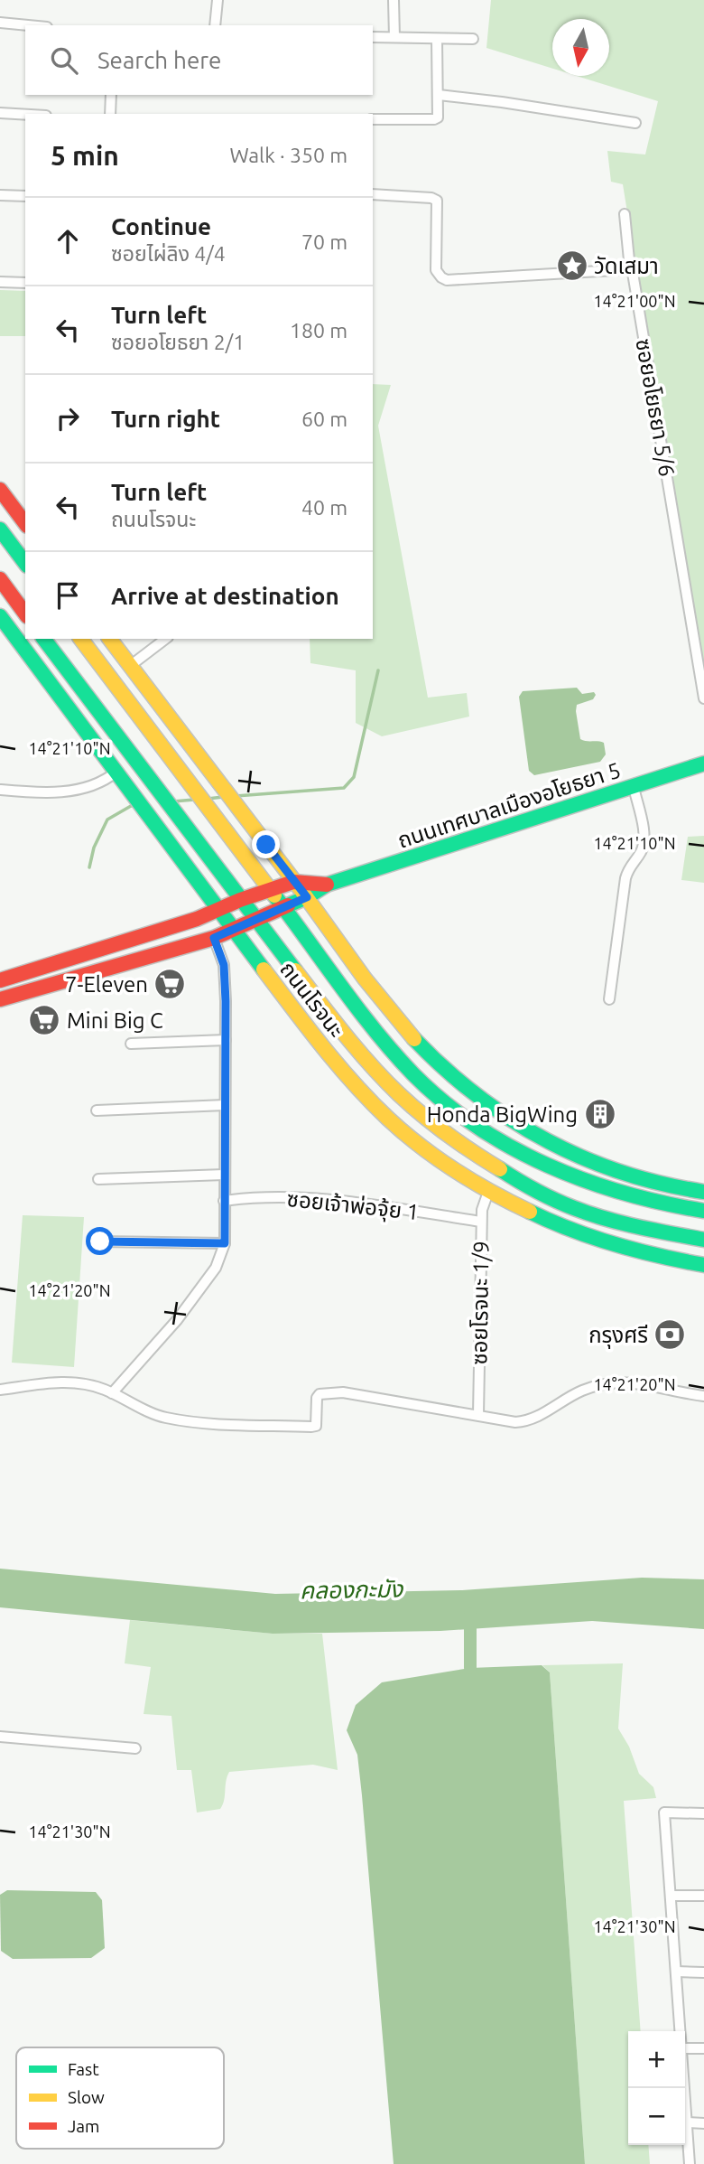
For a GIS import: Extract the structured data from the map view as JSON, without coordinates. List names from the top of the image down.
{
  "streets": {
    "main road": ["ถนนเทศบาลเมืองอโยธยา 5", "ถนนโรจนะ"],
    "street": ["ซอยอโยธยา 5/6", "ซอยเจ้าพ่อจุ้ย 1", "ซอยโรจนะ 1/9"]
  },
  "crossings": [
    ["ถนนเทศบาลเมืองอโยธยา 5", "ถนนโรจนะ"],
    ["ถนนโรจนะ", "ซอยโรจนะ 1/9"],
    ["ซอยเจ้าพ่อจุ้ย 1", "ซอยโรจนะ 1/9"]
  ],
  "water": ["คลองกะมัง"],
  "places": {
    "place": ["วัดเสมา"],
    "supermarket": ["7-Eleven", "Mini Big C"],
    "building": ["Honda BigWing"],
    "bank": ["กรุงศรี"]
  },
  "legend": ["Fast", "Slow", "Jam"],
  "north": "bottom",
  "page": {
    "search": "Search here",
    "heading": ["5 min", "Walk · 350 m"],
    "list": [
      ["Continue", "ซอยไผ่ลิง 4/4", "70 m"],
      ["Turn left", "ซอยอโยธยา 2/1", "180 m"],
      ["Turn right", "60 m"],
      ["Turn left", "ถนนโรจนะ", "40 m"],
      "Arrive at destination"
    ],
    "map_buttons": ["+", "−"]
  },
  "coordinates": [
    "14°21'00\"N",
    "14°21'10\"N",
    "14°21'20\"N",
    "14°21'30\"N"
  ]
}
